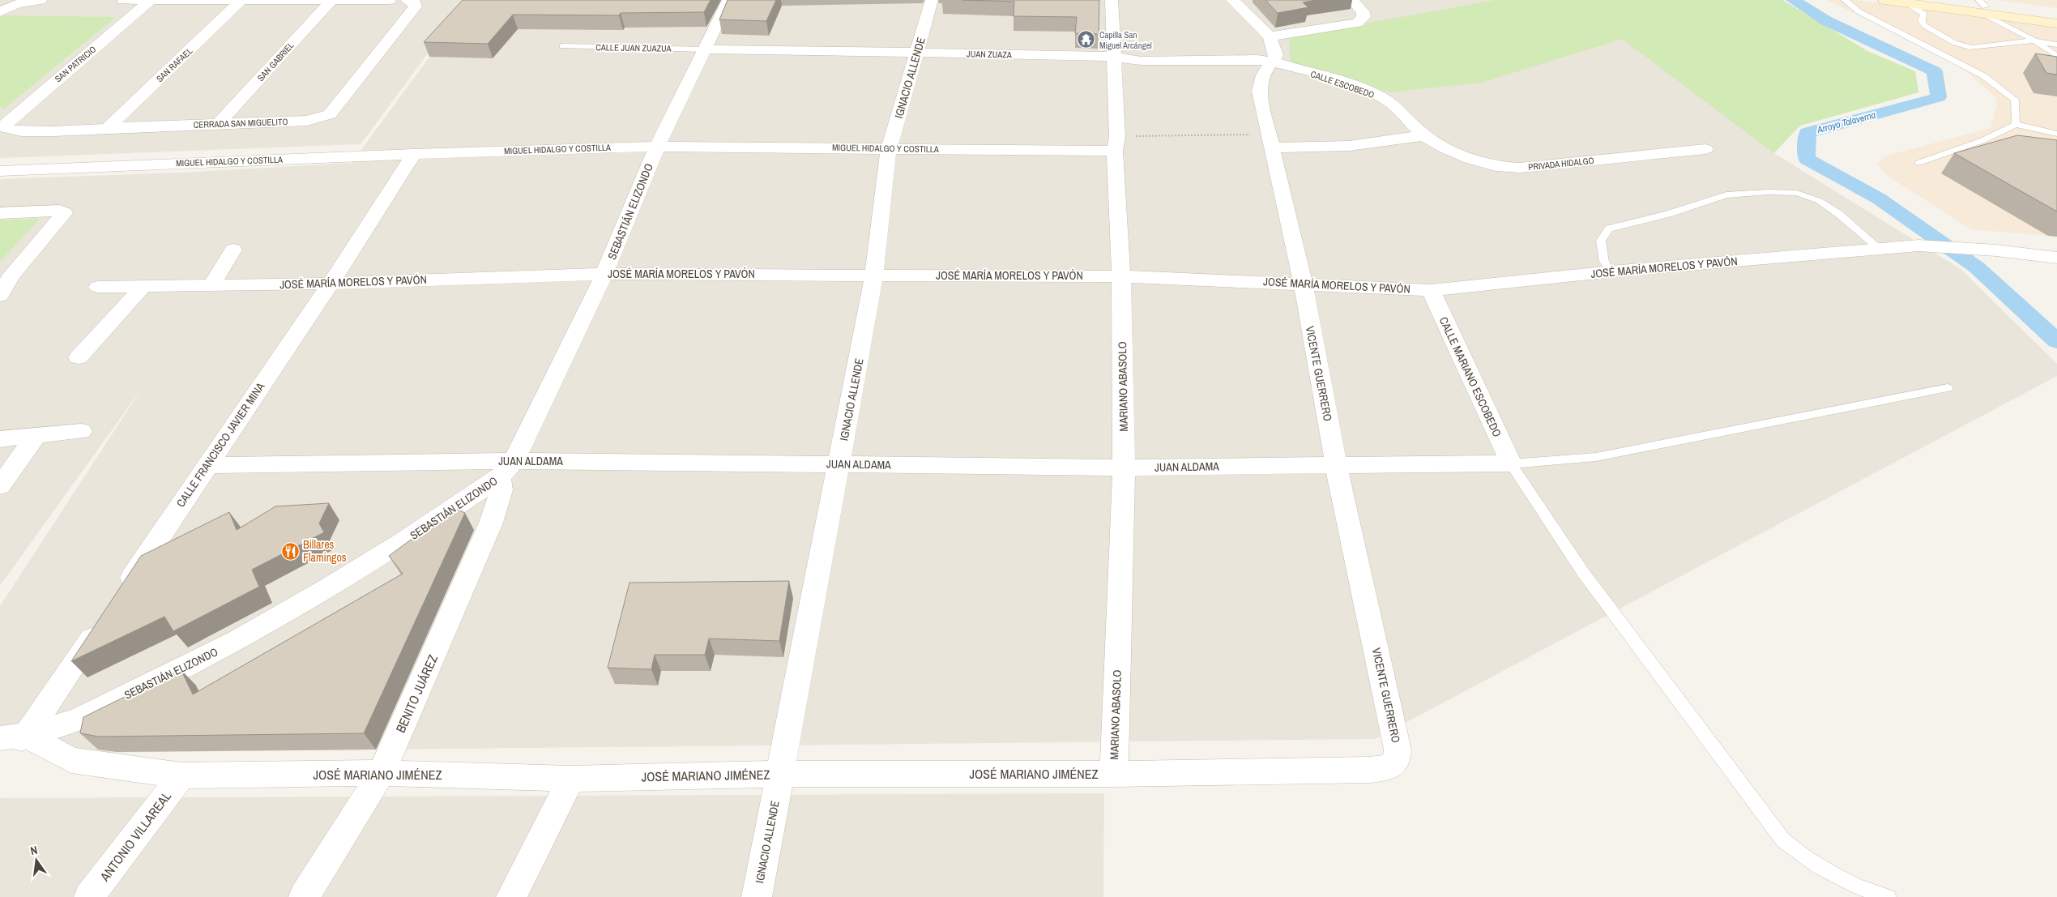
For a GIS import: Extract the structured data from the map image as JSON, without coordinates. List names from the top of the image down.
{
  "streets": {
    "street": [
      "JUAN ZUAZA",
      "SAN GABRIEL",
      "SAN PATRICIO",
      "SAN RAFAEL",
      "IGNACIO ALLENDE",
      "CALLE ESCOBEDO",
      "CERRADA SAN MIGUELITO",
      "MIGUEL HIDALGO Y COSTILLA",
      "PRIVADA HIDALGO",
      "SEBASTIÁN ELIZONDO",
      "JOSÉ MARÍA MORELOS Y PAVÓN",
      "VICENTE GUERRERO",
      "CALLE MARIANO ESCOBEDO",
      "MARIANO ABASOLO",
      "CALLE FRANCISCO JAVIER MINA",
      "JUAN ALDAMA",
      "BENITO JUÁREZ",
      "JOSÉ MARIANO JIMÉNEZ",
      "ANTONIO VILLAREAL"
    ],
    "lane": ["CALLE JUAN ZUAZUA"]
  },
  "crossings": [
    ["CALLE JUAN ZUAZUA", "JUAN ZUAZA"],
    ["CALLE JUAN ZUAZUA", "SEBASTIÁN ELIZONDO"],
    ["JUAN ZUAZA", "IGNACIO ALLENDE"],
    ["JUAN ZUAZA", "CALLE ESCOBEDO"],
    ["JUAN ZUAZA", "SEBASTIÁN ELIZONDO"],
    ["JUAN ZUAZA", "VICENTE GUERRERO"],
    ["JUAN ZUAZA", "MARIANO ABASOLO"],
    ["SAN GABRIEL", "CERRADA SAN MIGUELITO"],
    ["SAN PATRICIO", "CERRADA SAN MIGUELITO"],
    ["SAN RAFAEL", "CERRADA SAN MIGUELITO"],
    ["IGNACIO ALLENDE", "MIGUEL HIDALGO Y COSTILLA"],
    ["IGNACIO ALLENDE", "JOSÉ MARÍA MORELOS Y PAVÓN"],
    ["IGNACIO ALLENDE", "JUAN ALDAMA"],
    ["IGNACIO ALLENDE", "JOSÉ MARIANO JIMÉNEZ"],
    ["CALLE ESCOBEDO", "PRIVADA HIDALGO"],
    ["CALLE ESCOBEDO", "VICENTE GUERRERO"],
    ["MIGUEL HIDALGO Y COSTILLA", "SEBASTIÁN ELIZONDO"],
    ["MIGUEL HIDALGO Y COSTILLA", "MARIANO ABASOLO"],
    ["MIGUEL HIDALGO Y COSTILLA", "CALLE FRANCISCO JAVIER MINA"],
    ["SEBASTIÁN ELIZONDO", "JOSÉ MARÍA MORELOS Y PAVÓN"],
    ["SEBASTIÁN ELIZONDO", "JUAN ALDAMA"],
    ["SEBASTIÁN ELIZONDO", "BENITO JUÁREZ"],
    ["SEBASTIÁN ELIZONDO", "JOSÉ MARIANO JIMÉNEZ"],
    ["JOSÉ MARÍA MORELOS Y PAVÓN", "VICENTE GUERRERO"],
    ["JOSÉ MARÍA MORELOS Y PAVÓN", "CALLE MARIANO ESCOBEDO"],
    ["JOSÉ MARÍA MORELOS Y PAVÓN", "MARIANO ABASOLO"],
    ["JOSÉ MARÍA MORELOS Y PAVÓN", "CALLE FRANCISCO JAVIER MINA"],
    ["VICENTE GUERRERO", "JUAN ALDAMA"],
    ["VICENTE GUERRERO", "JOSÉ MARIANO JIMÉNEZ"],
    ["CALLE MARIANO ESCOBEDO", "JUAN ALDAMA"],
    ["MARIANO ABASOLO", "JUAN ALDAMA"],
    ["MARIANO ABASOLO", "JOSÉ MARIANO JIMÉNEZ"],
    ["CALLE FRANCISCO JAVIER MINA", "JUAN ALDAMA"],
    ["JUAN ALDAMA", "BENITO JUÁREZ"],
    ["BENITO JUÁREZ", "JOSÉ MARIANO JIMÉNEZ"],
    ["JOSÉ MARIANO JIMÉNEZ", "ANTONIO VILLAREAL"]
  ],
  "water": ["Arroyo Talaverna"],
  "places": {
    "temple": ["Capilla San Miguel Arcángel"],
    "restaurant": ["Billares Flamingos"]
  },
  "north": "top"
}
